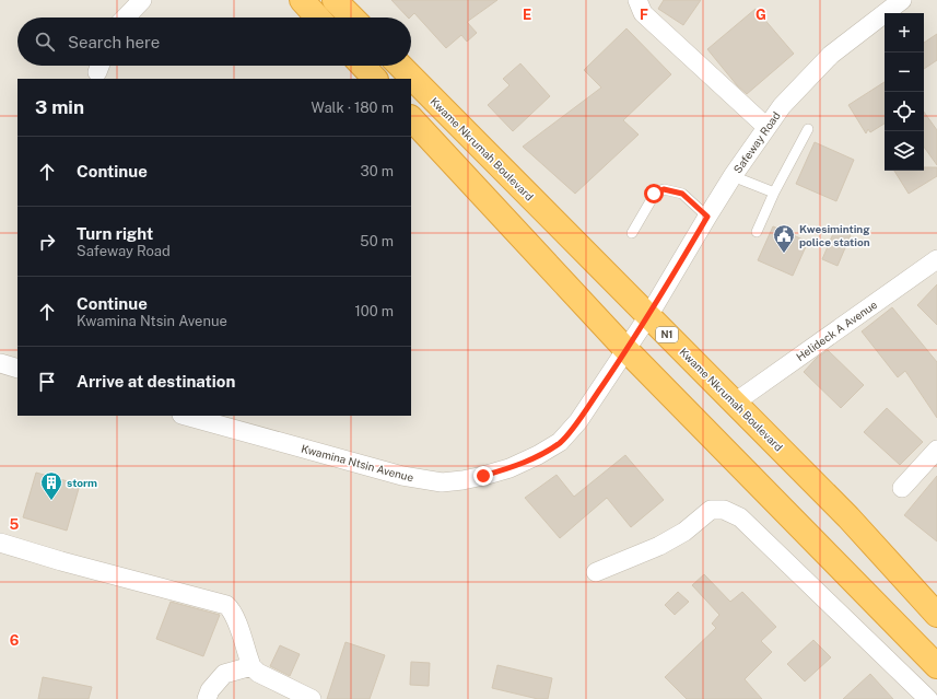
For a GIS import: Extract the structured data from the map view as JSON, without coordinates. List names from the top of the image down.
{
  "streets": {
    "highway": ["Kwame Nkrumah Boulevard", "N1"],
    "street": ["Safeway Road", "Helideck A Avenue", "Kwamina Ntsin Avenue"]
  },
  "crossings": [
    ["Safeway Road", "Kwame Nkrumah Boulevard"],
    ["Safeway Road", "Kwamina Ntsin Avenue"],
    ["Kwame Nkrumah Boulevard", "Helideck A Avenue"],
    ["Kwame Nkrumah Boulevard", "Kwamina Ntsin Avenue"]
  ],
  "places": {
    "public building": ["Kwesiminting police station"],
    "building": ["storm"]
  },
  "page": {
    "map_buttons": ["+", "−"],
    "search": "Search here",
    "heading": ["3 min", "Walk · 180 m"],
    "list": [
      ["Continue", "30 m"],
      ["Turn right", "Safeway Road", "50 m"],
      ["Continue", "Kwamina Ntsin Avenue", "100 m"],
      "Arrive at destination"
    ]
  },
  "grid": {
    "columns": ["E", "F", "G"],
    "rows": ["5", "6"]
  }
}
